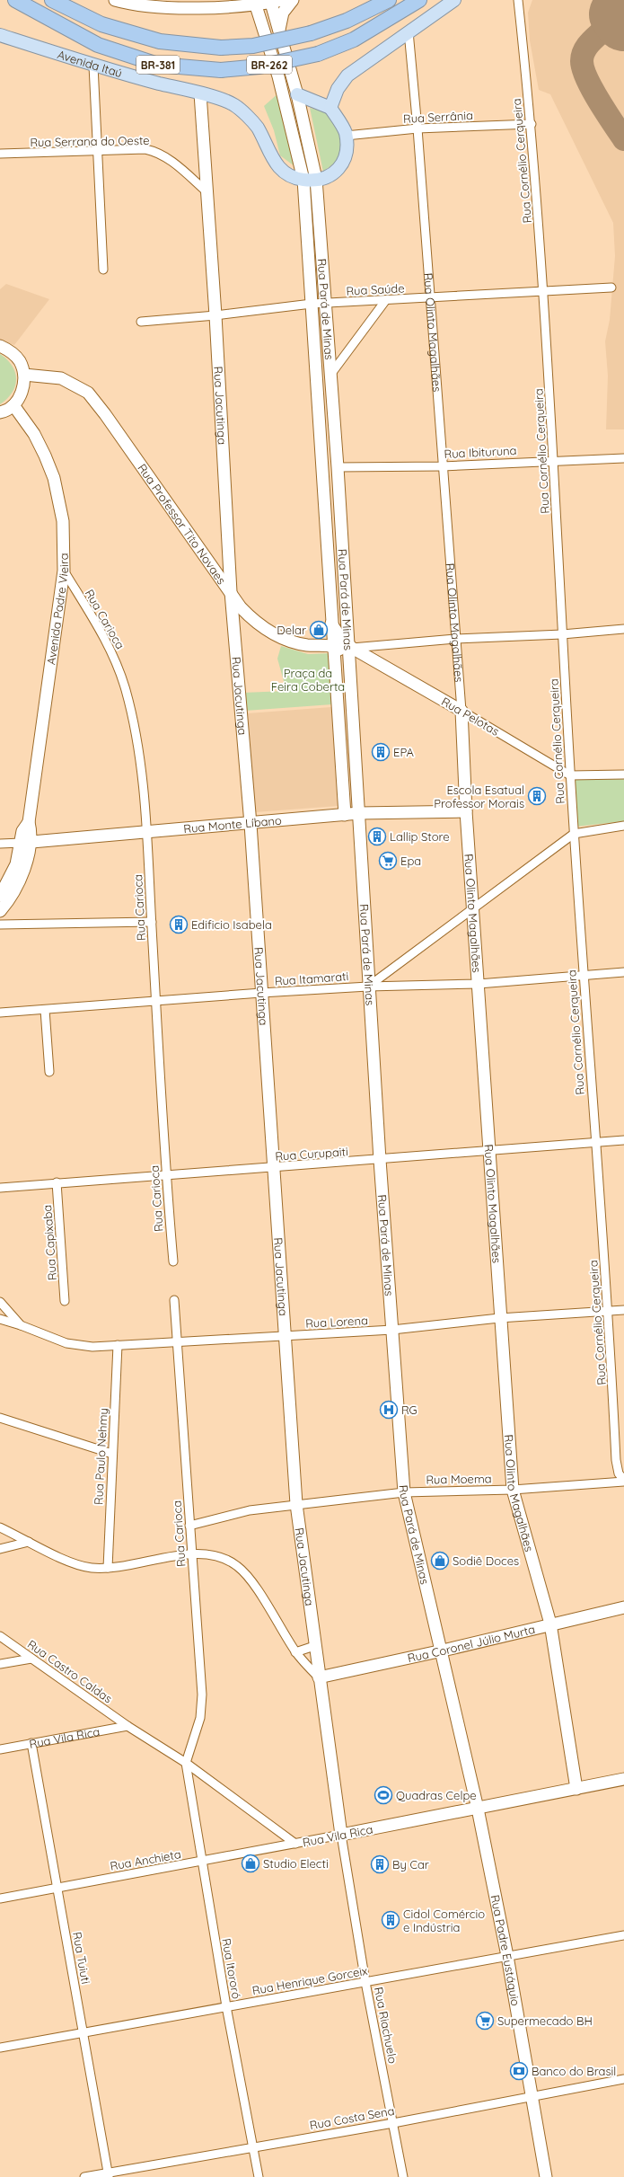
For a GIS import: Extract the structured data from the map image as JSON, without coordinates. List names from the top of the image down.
{
  "streets": {
    "highway": ["BR-381", "BR-262"],
    "main road": [
      "Avenida Itaú",
      "Rua Pará de Minas",
      "Rua Olinto Magalhães",
      "Rua Jacutinga",
      "Rua Professor Tito Novaes",
      "Avenida Padre Vieira",
      "Rua Pelotas",
      "Rua Monte Líbano",
      "Rua Coronel Júlio Murta",
      "Rua Vila Rica",
      "Rua Padre Eustáquio"
    ],
    "street": [
      "Rua Serrânia",
      "Rua Serrana do Oeste",
      "Rua Cornélio Cerqueira",
      "Rua Saúde",
      "Rua Ibituruna",
      "Rua Carioca",
      "Rua Itamarati",
      "Rua Curupaiti",
      "Rua Capixaba",
      "Rua Lorena",
      "Rua Paulo Nehmy",
      "Rua Moema",
      "Rua Castro Caldas",
      "Rua Anchieta",
      "Rua Tuiuti",
      "Rua Itororó",
      "Rua Henrique Gorceix",
      "Rua Riachuelo",
      "Rua Costa Sena"
    ]
  },
  "crossings": [
    ["Avenida Itaú", "Rua Pará de Minas"],
    ["Avenida Itaú", "Rua Jacutinga"],
    ["BR-381", "BR-262"],
    ["Rua Serrânia", "Rua Cornélio Cerqueira"],
    ["Rua Serrânia", "Rua Olinto Magalhães"],
    ["Rua Serrana do Oeste", "Rua Jacutinga"],
    ["Rua Cornélio Cerqueira", "Rua Saúde"],
    ["Rua Cornélio Cerqueira", "Rua Ibituruna"],
    ["Rua Cornélio Cerqueira", "Rua Pelotas"],
    ["Rua Cornélio Cerqueira", "Rua Itamarati"],
    ["Rua Cornélio Cerqueira", "Rua Curupaiti"],
    ["Rua Cornélio Cerqueira", "Rua Lorena"],
    ["Rua Cornélio Cerqueira", "Rua Moema"],
    ["Rua Saúde", "Rua Pará de Minas"],
    ["Rua Saúde", "Rua Olinto Magalhães"],
    ["Rua Saúde", "Rua Jacutinga"],
    ["Rua Pará de Minas", "Rua Ibituruna"],
    ["Rua Pará de Minas", "Rua Professor Tito Novaes"],
    ["Rua Pará de Minas", "Rua Pelotas"],
    ["Rua Pará de Minas", "Rua Monte Líbano"],
    ["Rua Pará de Minas", "Rua Itamarati"],
    ["Rua Pará de Minas", "Rua Curupaiti"],
    ["Rua Pará de Minas", "Rua Lorena"],
    ["Rua Pará de Minas", "Rua Moema"],
    ["Rua Pará de Minas", "Rua Coronel Júlio Murta"],
    ["Rua Pará de Minas", "Rua Vila Rica"],
    ["Rua Pará de Minas", "Rua Padre Eustáquio"],
    ["Rua Olinto Magalhães", "Rua Ibituruna"],
    ["Rua Olinto Magalhães", "Rua Pelotas"],
    ["Rua Olinto Magalhães", "Rua Monte Líbano"],
    ["Rua Olinto Magalhães", "Rua Itamarati"],
    ["Rua Olinto Magalhães", "Rua Curupaiti"],
    ["Rua Olinto Magalhães", "Rua Lorena"],
    ["Rua Olinto Magalhães", "Rua Moema"],
    ["Rua Olinto Magalhães", "Rua Coronel Júlio Murta"],
    ["Rua Olinto Magalhães", "Rua Vila Rica"],
    ["Rua Jacutinga", "Rua Professor Tito Novaes"],
    ["Rua Jacutinga", "Rua Monte Líbano"],
    ["Rua Jacutinga", "Rua Itamarati"],
    ["Rua Jacutinga", "Rua Curupaiti"],
    ["Rua Jacutinga", "Rua Lorena"],
    ["Rua Jacutinga", "Rua Moema"],
    ["Rua Jacutinga", "Rua Coronel Júlio Murta"],
    ["Rua Jacutinga", "Rua Vila Rica"],
    ["Rua Jacutinga", "Rua Riachuelo"],
    ["Avenida Padre Vieira", "Rua Carioca"],
    ["Avenida Padre Vieira", "Rua Monte Líbano"],
    ["Rua Carioca", "Rua Monte Líbano"],
    ["Rua Carioca", "Rua Itamarati"],
    ["Rua Carioca", "Rua Curupaiti"],
    ["Rua Carioca", "Rua Lorena"],
    ["Rua Carioca", "Rua Moema"],
    ["Rua Carioca", "Rua Vila Rica"],
    ["Rua Carioca", "Rua Itororó"],
    ["Rua Curupaiti", "Rua Capixaba"],
    ["Rua Lorena", "Rua Paulo Nehmy"],
    ["Rua Castro Caldas", "Rua Vila Rica"],
    ["Rua Vila Rica", "Rua Anchieta"],
    ["Rua Vila Rica", "Rua Padre Eustáquio"],
    ["Rua Vila Rica", "Rua Tuiuti"],
    ["Rua Vila Rica", "Rua Itororó"],
    ["Rua Vila Rica", "Rua Riachuelo"],
    ["Rua Anchieta", "Rua Tuiuti"],
    ["Rua Anchieta", "Rua Itororó"],
    ["Rua Padre Eustáquio", "Rua Henrique Gorceix"],
    ["Rua Padre Eustáquio", "Rua Costa Sena"],
    ["Rua Tuiuti", "Rua Henrique Gorceix"],
    ["Rua Tuiuti", "Rua Costa Sena"],
    ["Rua Itororó", "Rua Henrique Gorceix"],
    ["Rua Itororó", "Rua Costa Sena"],
    ["Rua Henrique Gorceix", "Rua Riachuelo"],
    ["Rua Riachuelo", "Rua Costa Sena"]
  ],
  "parks": ["Praça da Feira Coberta"],
  "places": {
    "shop": ["Delar", "Sodiê Doces", "Studio Electi"],
    "building": [
      "EPA",
      "Escola Esatual Professor Morais",
      "Lallip Store",
      "Edificio Isabela",
      "By Car",
      "Cidol Comércio e Indústria"
    ],
    "supermarket": ["Epa", "Supermecado BH"],
    "hospital": ["RG"],
    "sports": ["Quadras Celpe"],
    "bank": ["Banco do Brasil"]
  }
}
